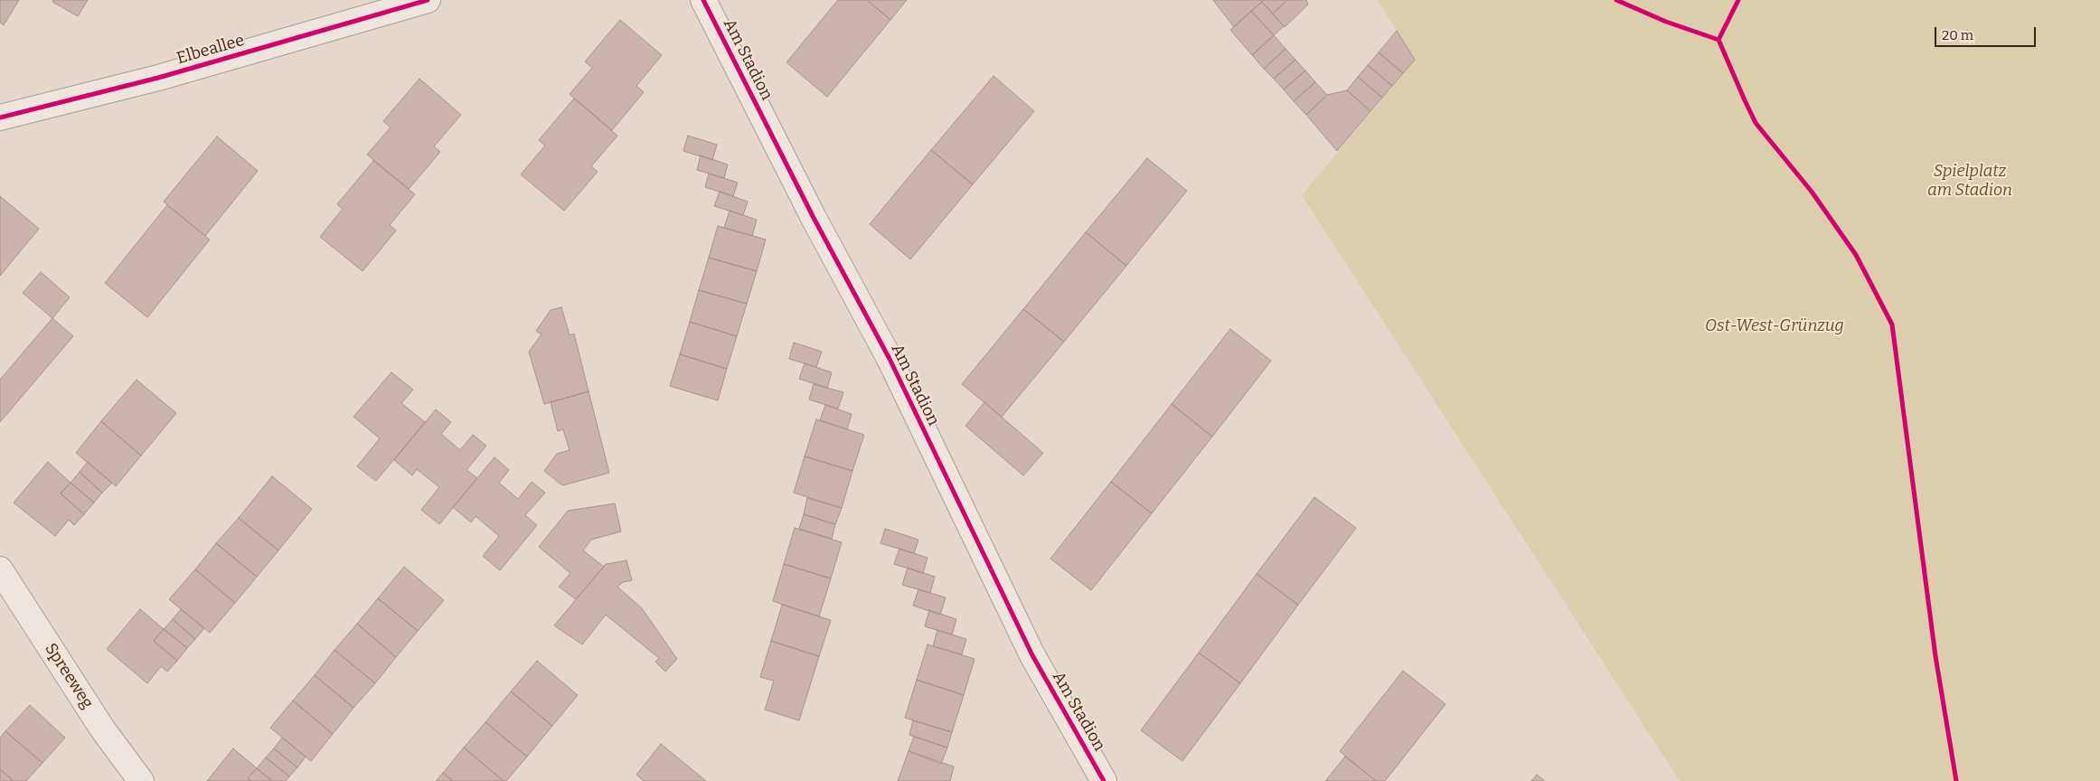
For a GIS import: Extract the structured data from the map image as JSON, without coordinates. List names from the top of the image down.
{
  "streets": {
    "street": ["Elbeallee", "Am Stadion", "Spreeweg"]
  },
  "parks": ["Spielplatz am Stadion", "Ost-West-Grünzug"],
  "scale_bar": "20 m"
}
